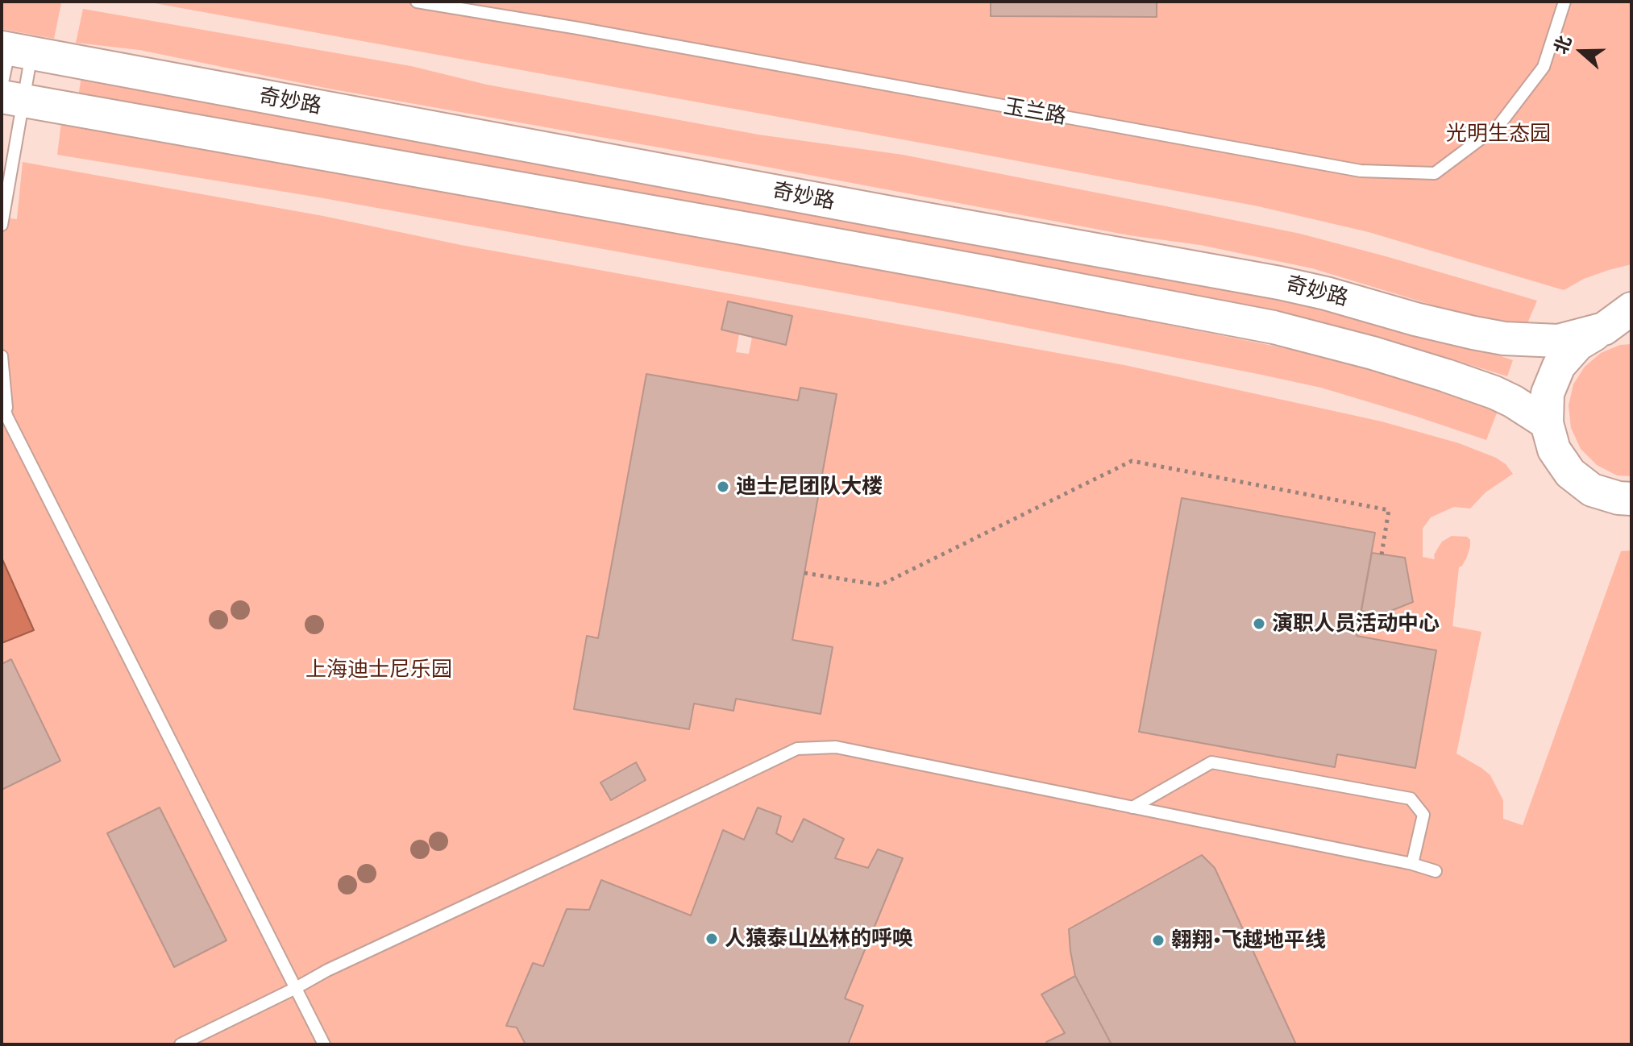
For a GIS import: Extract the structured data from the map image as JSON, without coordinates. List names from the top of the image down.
{
  "streets": {
    "street": ["奇妙路"],
    "lane": ["玉兰路"]
  },
  "parks": ["光明生态园", "上海迪士尼乐园"],
  "places": [
    "迪士尼团队大楼",
    "演职人员活动中心",
    "人猿泰山丛林的呼唤",
    "翱翔•飞越地平线"
  ],
  "north": "left"
}
